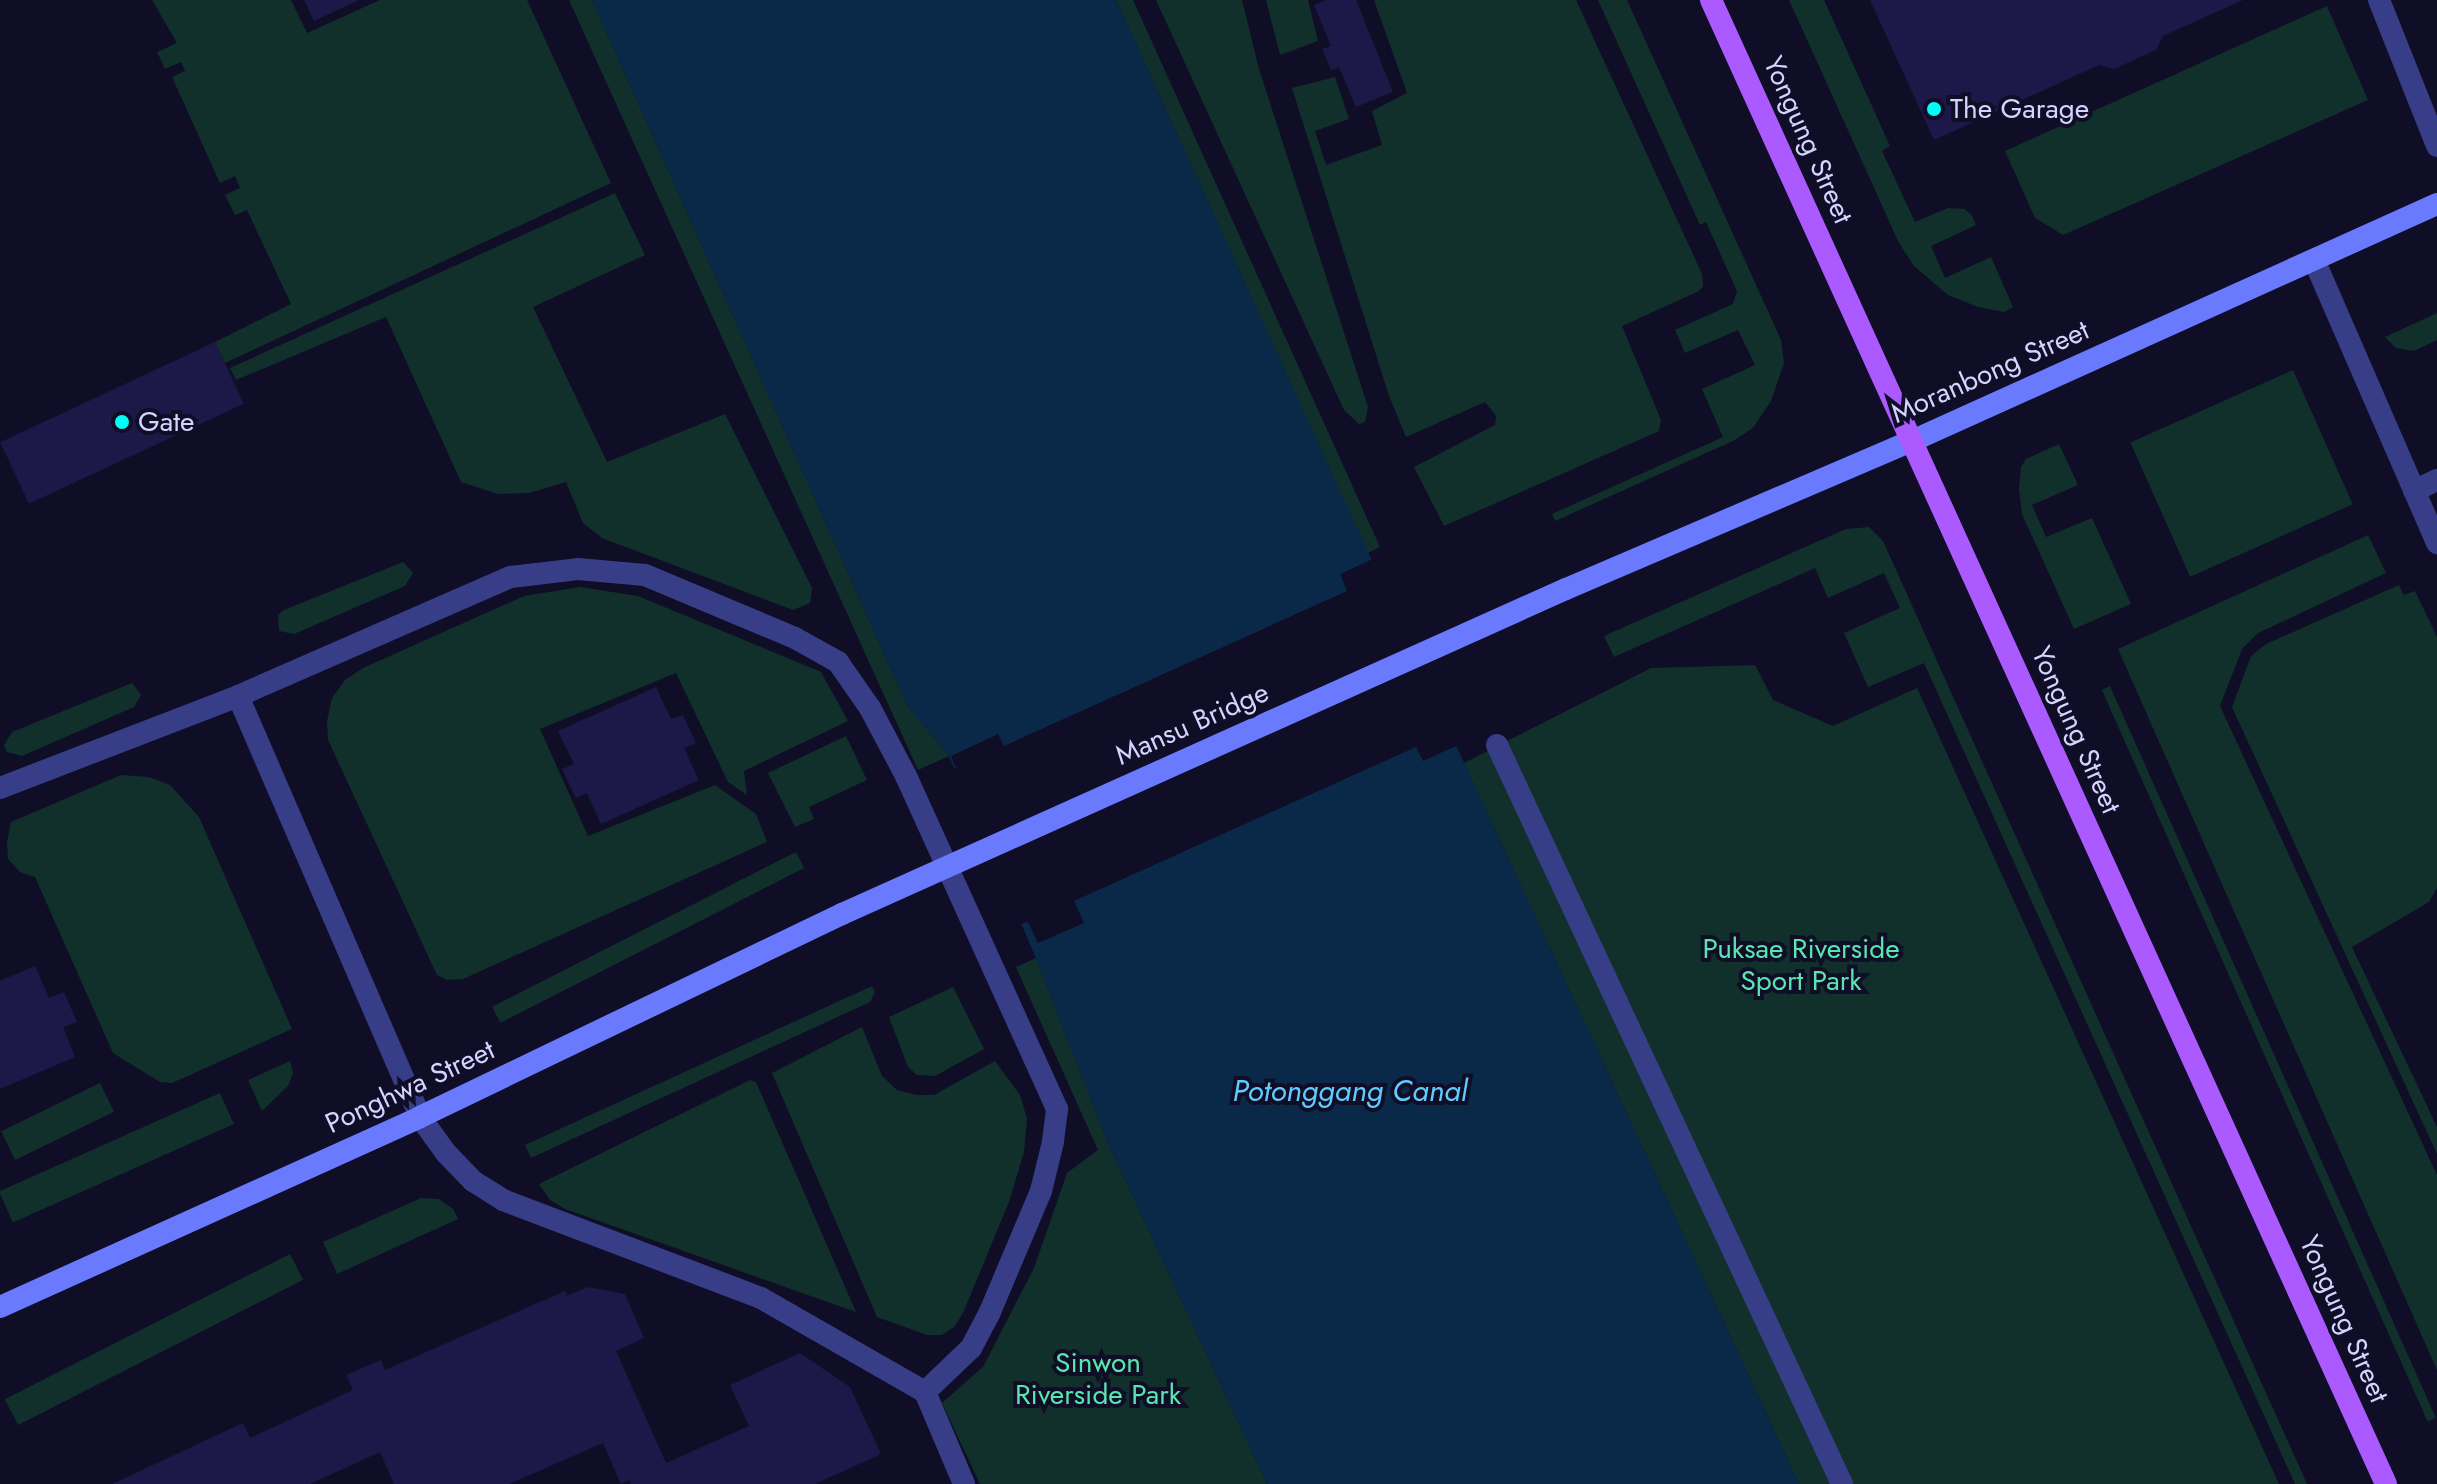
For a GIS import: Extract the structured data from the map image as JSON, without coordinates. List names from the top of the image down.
{
  "streets": {
    "main road": [
      "Yongung Street",
      "Moranbong Street",
      "Mansu Bridge",
      "Ponghwa Street"
    ]
  },
  "crossings": [
    ["Yongung Street", "Moranbong Street"],
    ["Moranbong Street", "Mansu Bridge"],
    ["Mansu Bridge", "Ponghwa Street"]
  ],
  "water": ["Potonggang Canal"],
  "parks": ["Puksae Riverside Sport Park", "Sinwon Riverside Park"],
  "places": ["The Garage", "Gate"]
}
